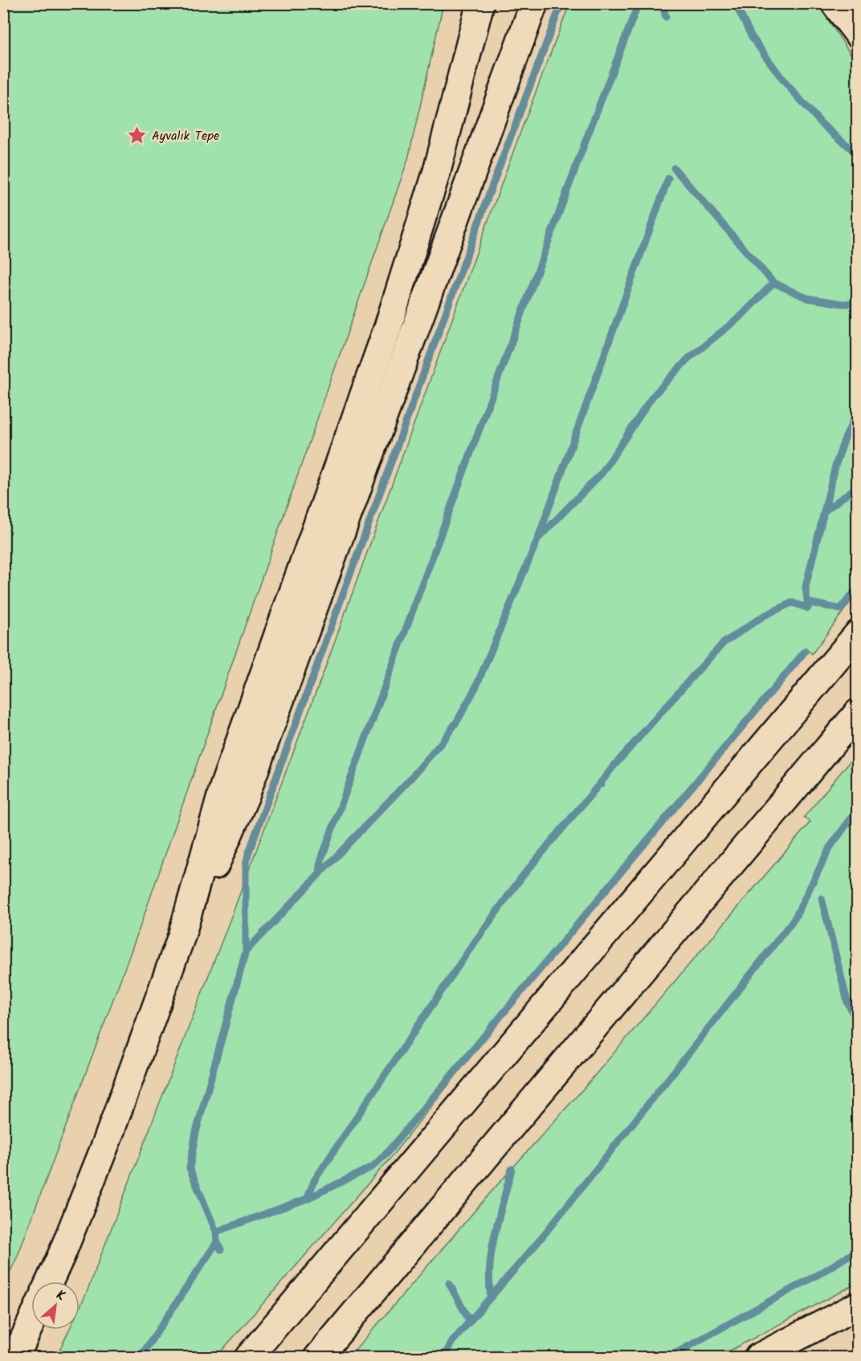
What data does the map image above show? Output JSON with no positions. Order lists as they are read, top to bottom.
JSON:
{
  "places": {
    "place": ["Ayvalık Tepe"]
  },
  "north": "top right"
}
